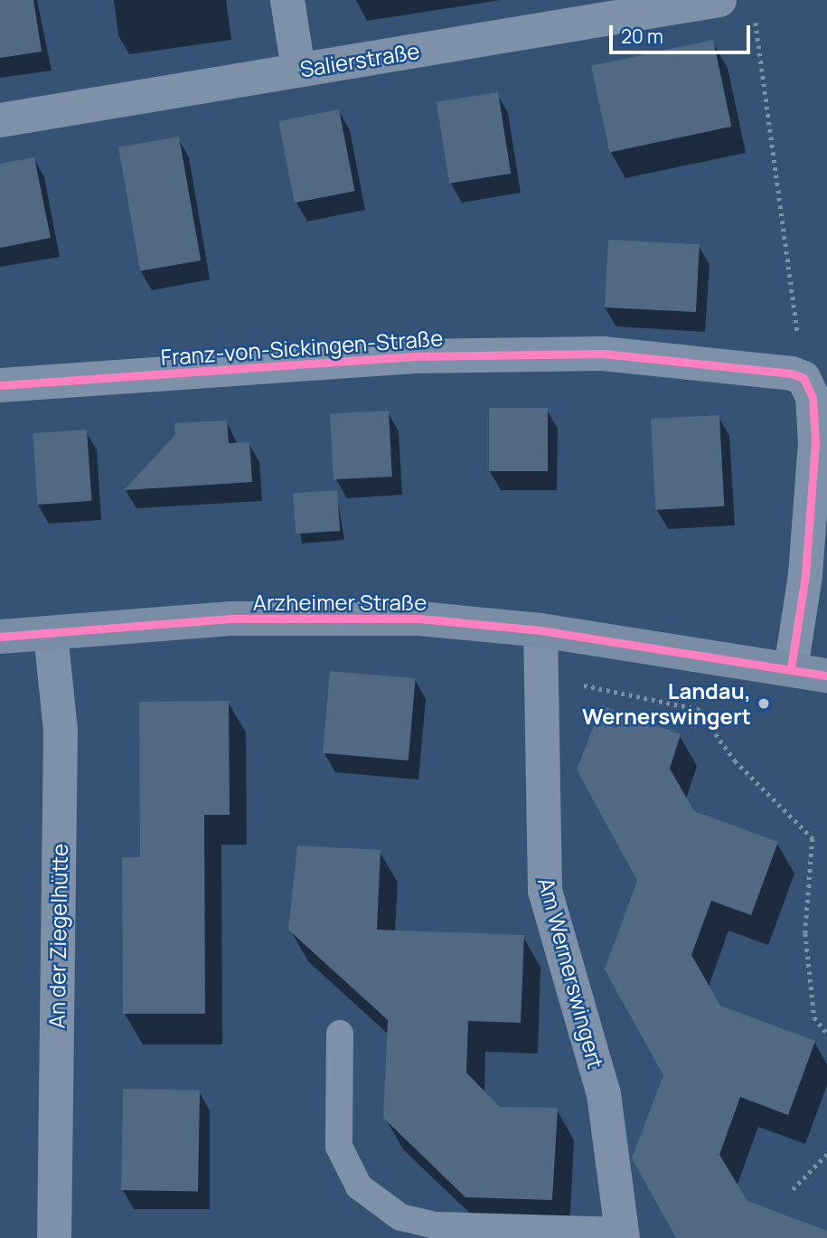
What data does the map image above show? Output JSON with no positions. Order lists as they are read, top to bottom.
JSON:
{
  "streets": {
    "street": [
      "Salierstraße",
      "Franz-von-Sickingen-Straße",
      "Arzheimer Straße",
      "An der Ziegelhütte",
      "Am Wernerswingert"
    ]
  },
  "crossings": [
    ["Arzheimer Straße", "An der Ziegelhütte"],
    ["Arzheimer Straße", "Am Wernerswingert"]
  ],
  "places": ["Landau, Wernerswingert"],
  "scale_bar": "20 m"
}
